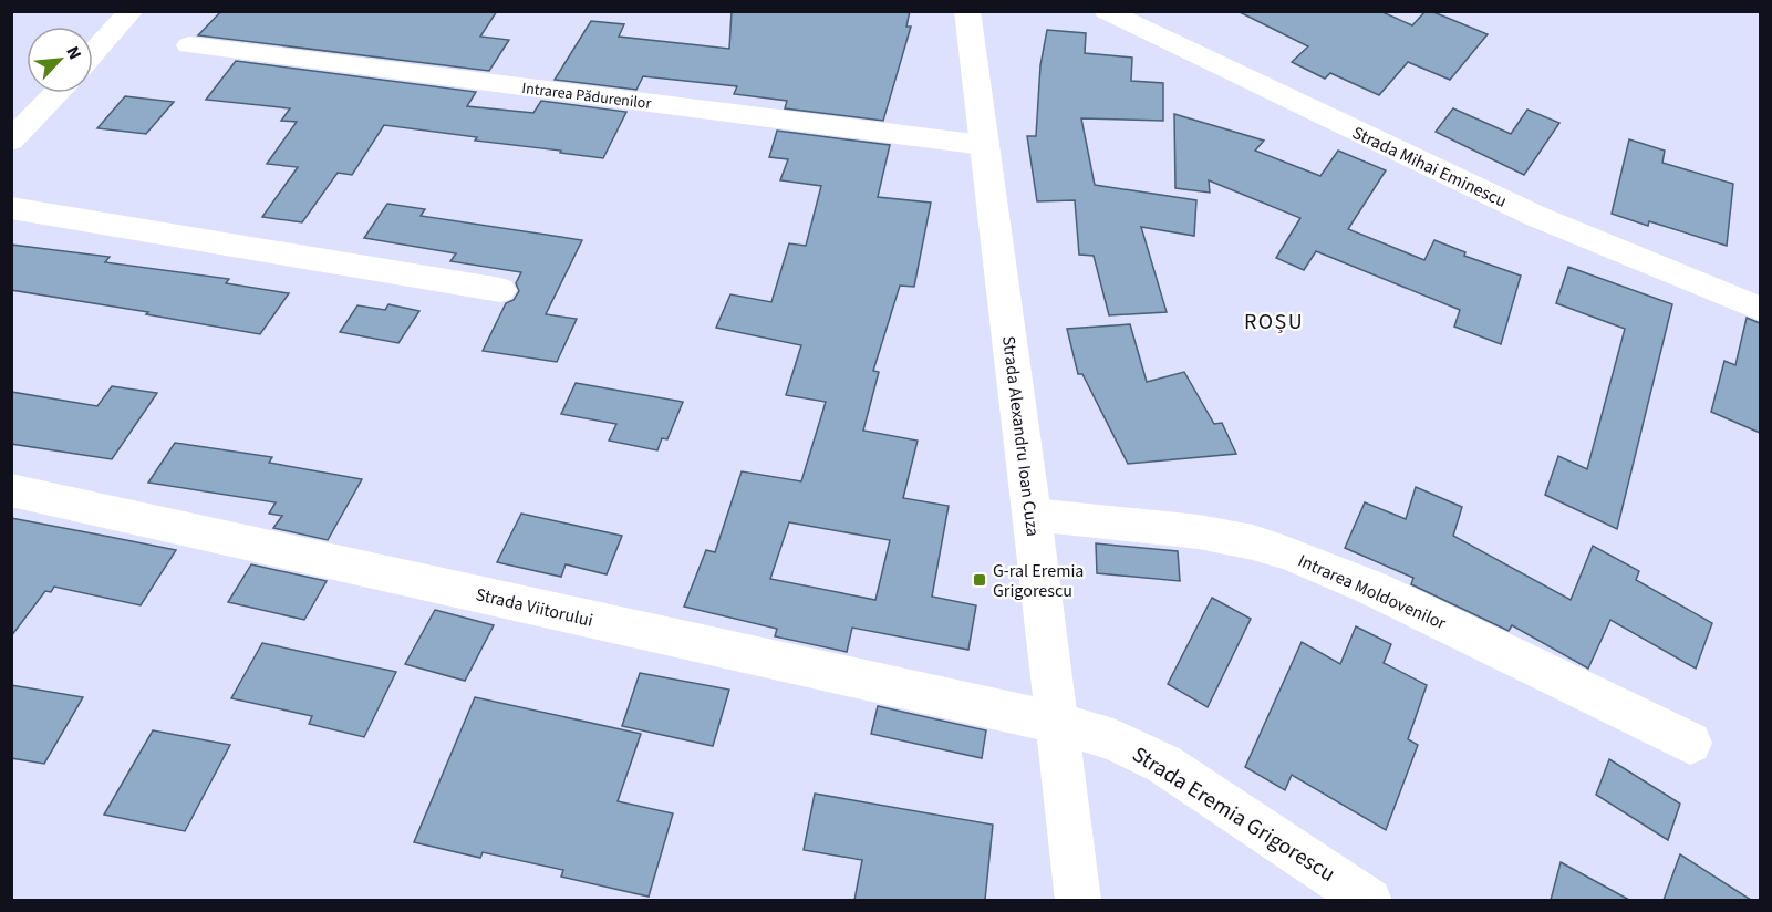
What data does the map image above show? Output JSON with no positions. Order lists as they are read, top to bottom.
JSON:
{
  "streets": {
    "street": [
      "Intrarea Pădurenilor",
      "Strada Mihai Eminescu",
      "Strada Alexandru Ioan Cuza",
      "Intrarea Moldovenilor",
      "Strada Viitorului",
      "Strada Eremia Grigorescu"
    ]
  },
  "crossings": [
    ["Intrarea Pădurenilor", "Strada Alexandru Ioan Cuza"],
    ["Strada Alexandru Ioan Cuza", "Intrarea Moldovenilor"],
    ["Strada Alexandru Ioan Cuza", "Strada Viitorului"],
    ["Strada Alexandru Ioan Cuza", "Strada Eremia Grigorescu"],
    ["Strada Viitorului", "Strada Eremia Grigorescu"]
  ],
  "districts": ["ROȘU"],
  "places": {
    "transit": ["G-ral Eremia Grigorescu"]
  },
  "north": "top right"
}
